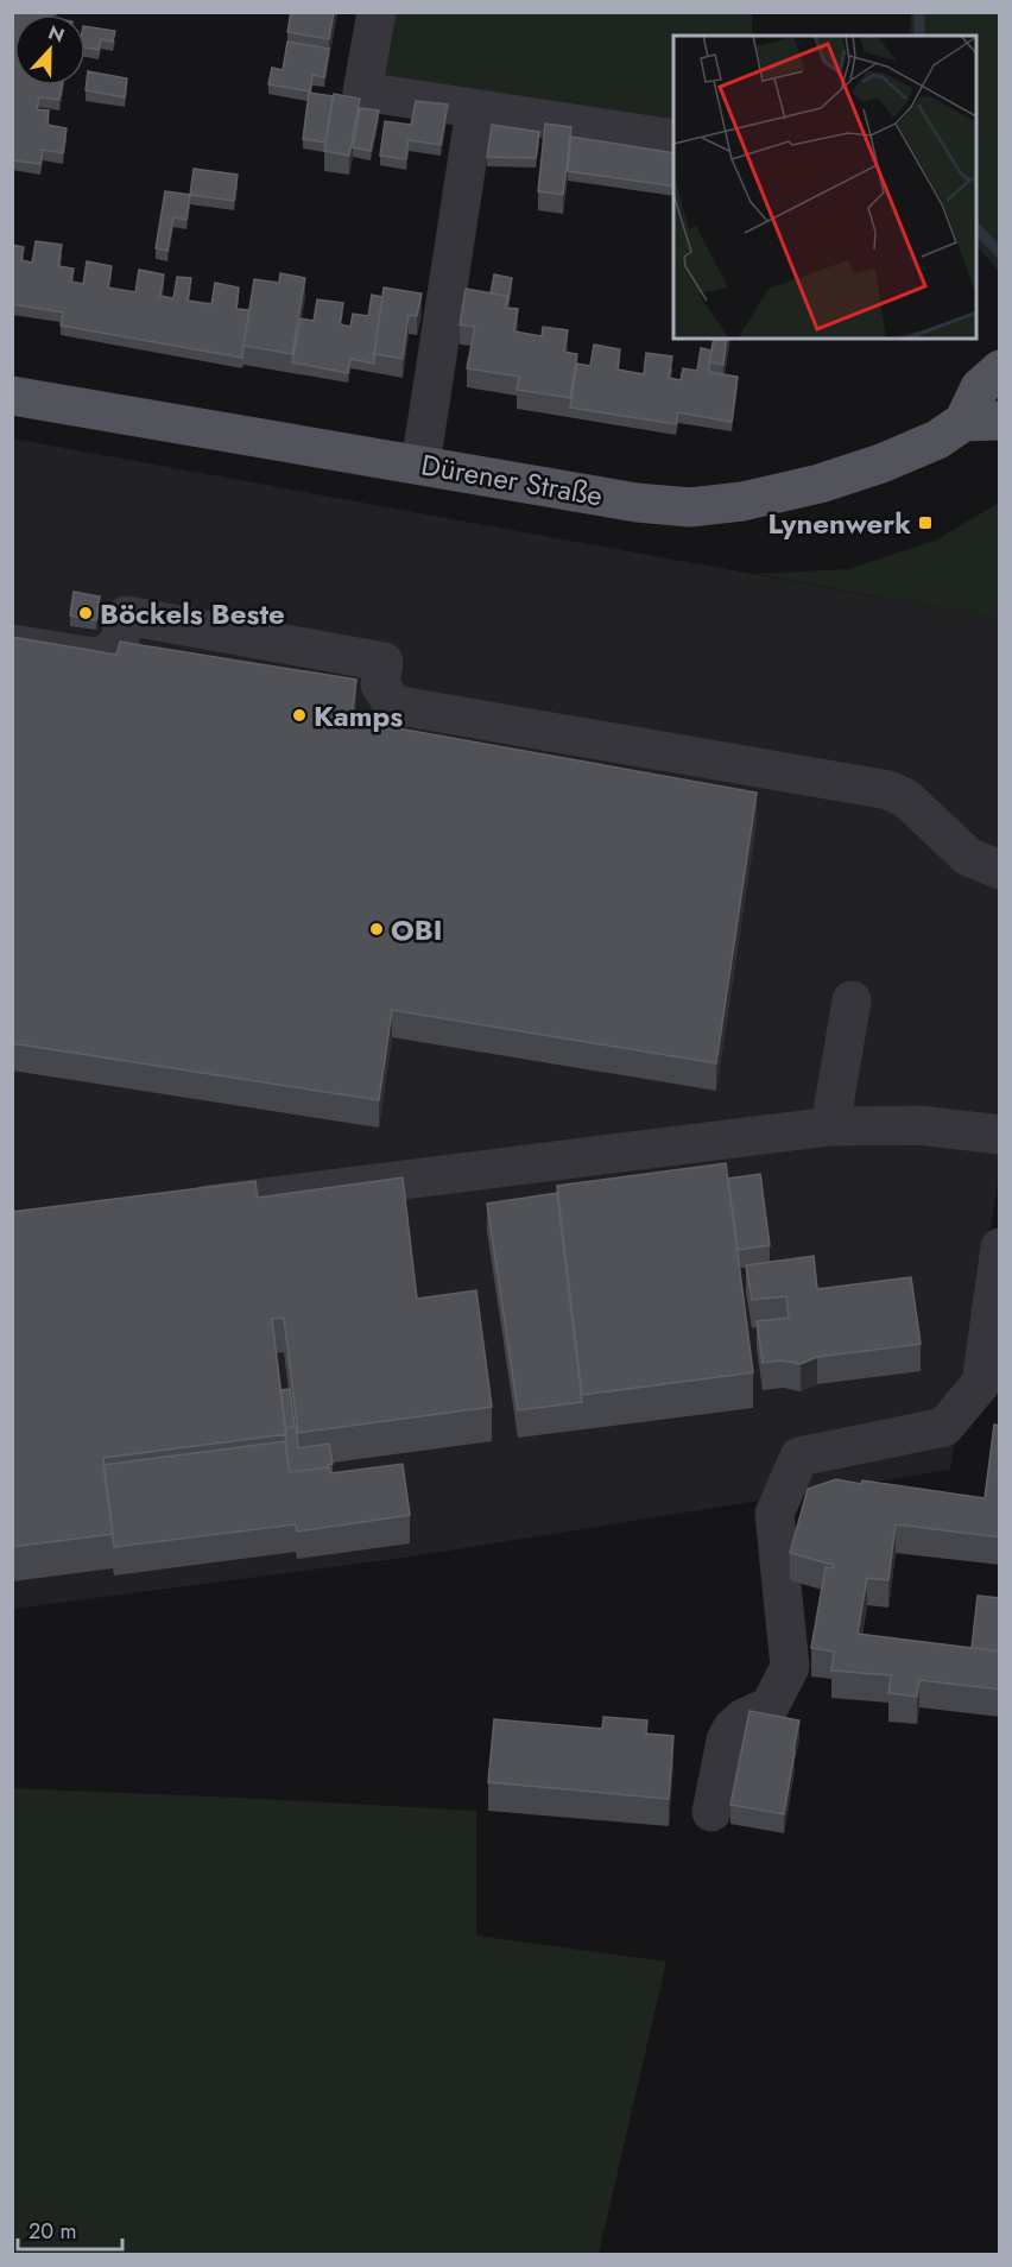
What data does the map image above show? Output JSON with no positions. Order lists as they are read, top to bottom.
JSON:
{
  "streets": {
    "main road": ["Dürener Straße"]
  },
  "places": {
    "transit": ["Lynenwerk"],
    "other": ["Böckels Beste", "Kamps", "OBI"]
  },
  "scale_bar": "20 m",
  "north": "top"
}
